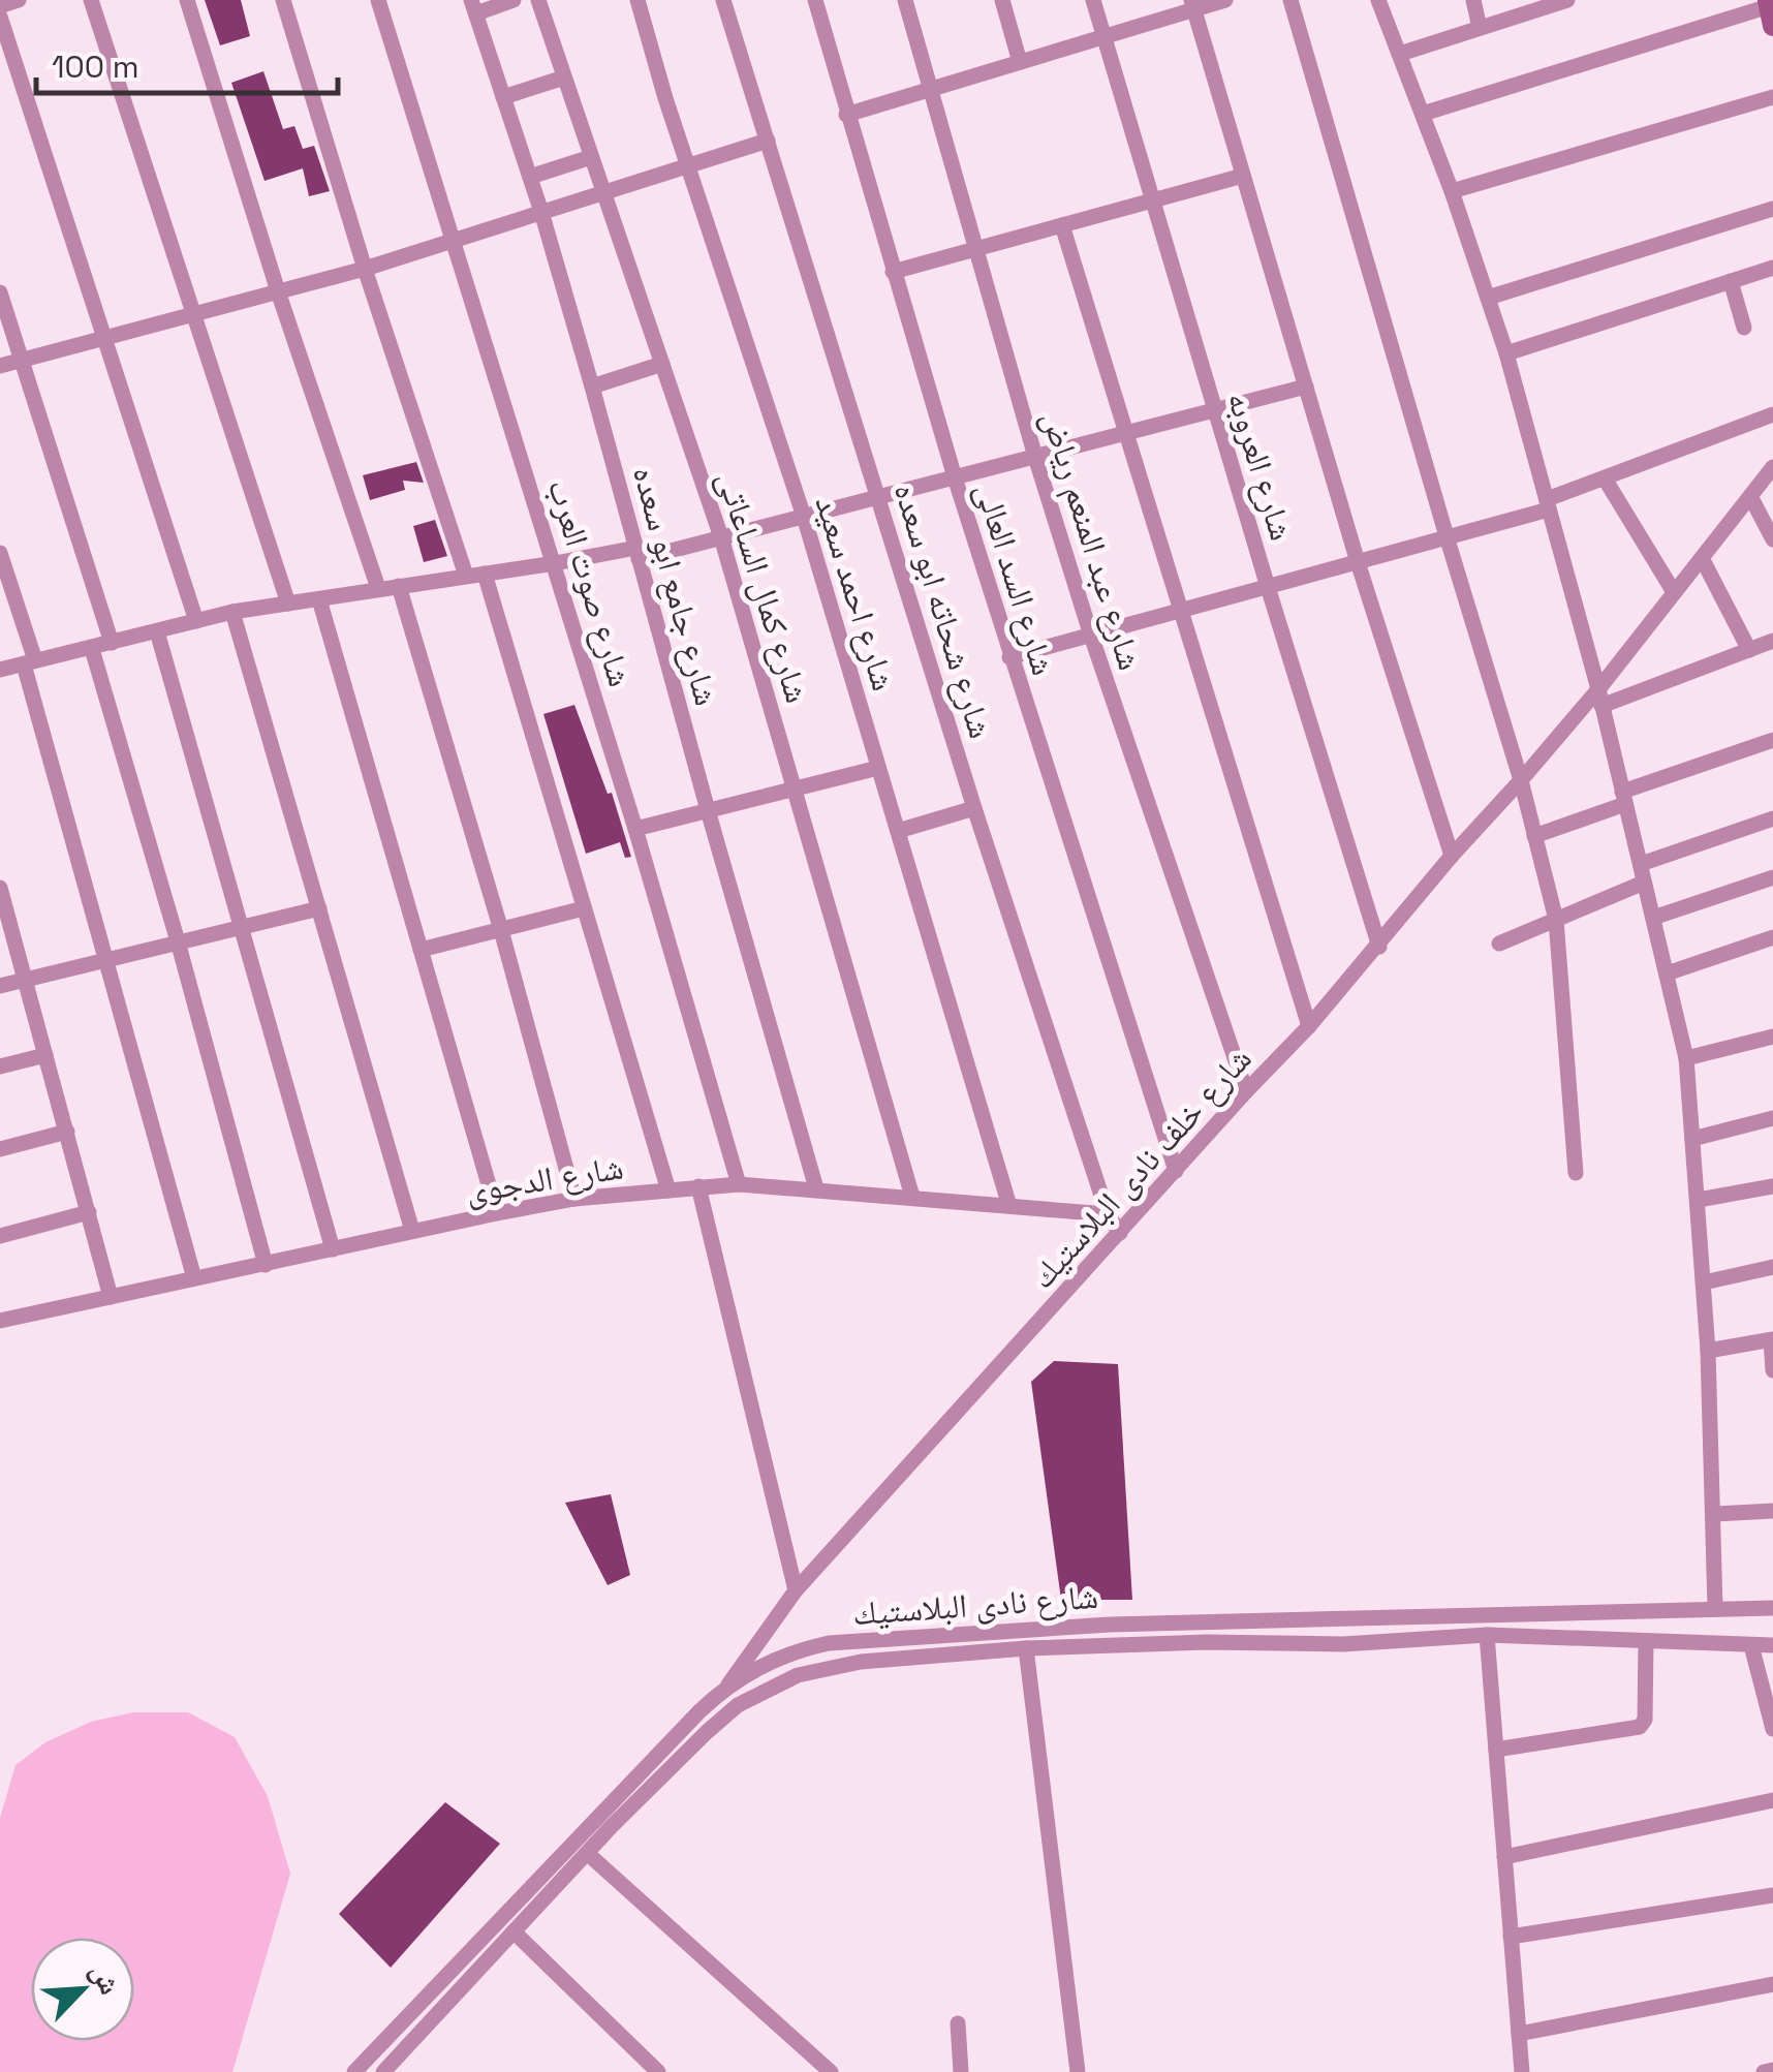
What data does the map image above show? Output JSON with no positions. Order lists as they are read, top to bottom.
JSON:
{
  "streets": {
    "street": [
      "شارع العروبه",
      "شارع عبد المنعم رياض",
      "شارع السد العالى",
      "شارع صوت العرب",
      "شارع جامع ابو سعده",
      "شارع كمال الساعاتى",
      "شارع احمد سعيد",
      "شارع شحاته ابو سعده",
      "شارع خلف نادى البلاستيك",
      "شارع الدجوى",
      "شارع نادى البلاستيك"
    ]
  },
  "crossings": [
    ["شارع العروبه", "شارع خلف نادى البلاستيك"],
    ["شارع عبد المنعم رياض", "شارع خلف نادى البلاستيك"],
    ["شارع السد العالى", "شارع خلف نادى البلاستيك"],
    ["شارع صوت العرب", "شارع الدجوى"],
    ["شارع جامع ابو سعده", "شارع الدجوى"],
    ["شارع كمال الساعاتى", "شارع الدجوى"],
    ["شارع احمد سعيد", "شارع الدجوى"],
    ["شارع شحاته ابو سعده", "شارع خلف نادى البلاستيك"],
    ["شارع شحاته ابو سعده", "شارع الدجوى"],
    ["شارع خلف نادى البلاستيك", "شارع نادى البلاستيك"]
  ],
  "scale_bar": "100 m",
  "north": "top right"
}
